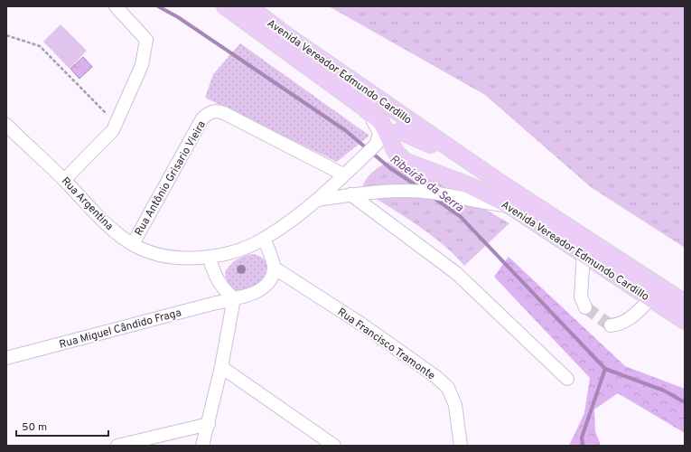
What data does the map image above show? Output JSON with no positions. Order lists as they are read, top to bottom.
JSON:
{
  "streets": {
    "main road": ["Avenida Vereador Edmundo Cardillo"],
    "street": [
      "Rua Antônio Grisario Vieira",
      "Rua Argentina",
      "Rua Miguel Cândido Fraga",
      "Rua Francisco Tramonte"
    ]
  },
  "crossings": [
    ["Avenida Vereador Edmundo Cardillo", "Rua Argentina"],
    ["Rua Antônio Grisario Vieira", "Rua Argentina"],
    ["Rua Miguel Cândido Fraga", "Rua Francisco Tramonte"]
  ],
  "water": ["Ribeirão da Serra"],
  "scale_bar": "50 m"
}
